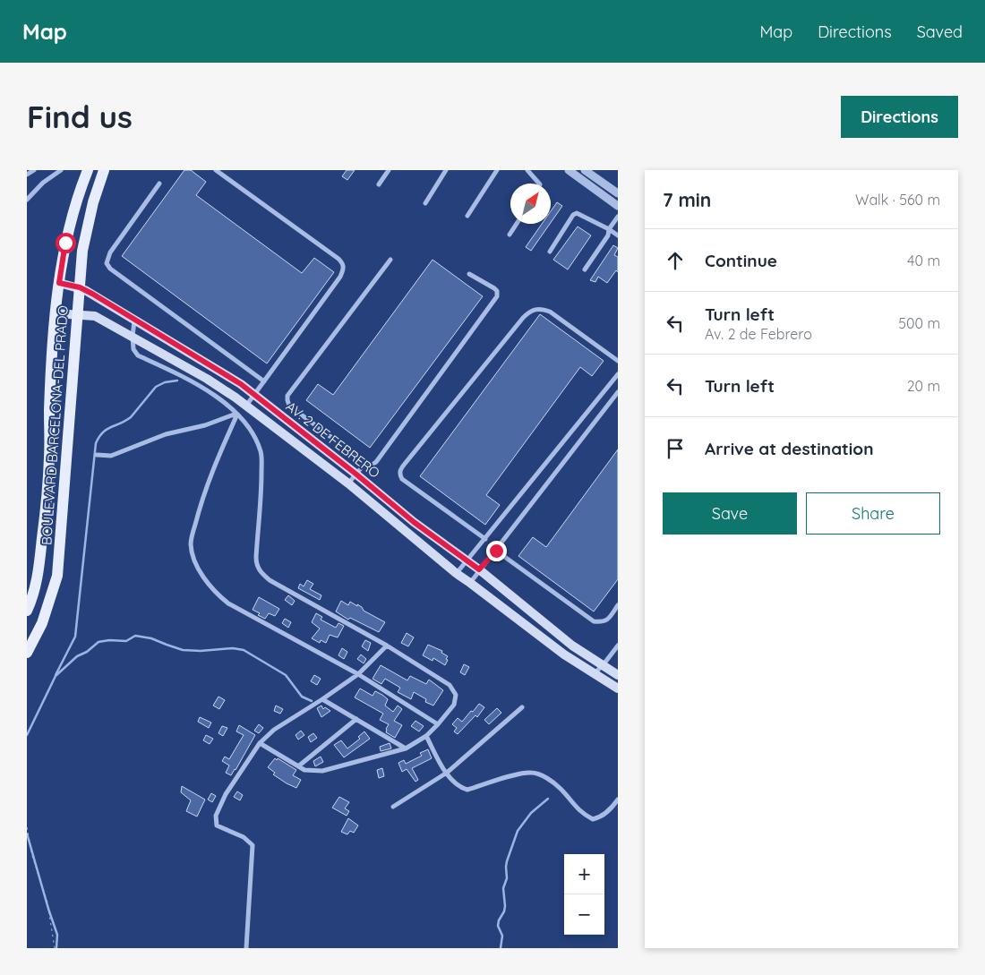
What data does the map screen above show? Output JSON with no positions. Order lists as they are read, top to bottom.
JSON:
{
  "streets": {
    "main road": ["BOULEVARD BARCELONA-DEL PRADO", "AV. 2 DE FEBRERO"]
  },
  "crossings": [
    ["BOULEVARD BARCELONA-DEL PRADO", "AV. 2 DE FEBRERO"]
  ],
  "north": "top right",
  "page": {
    "header": "Map",
    "nav": ["Map", "Directions", "Saved"],
    "buttons": [
      "Directions",
      ["Save", "Share"]
    ],
    "title": "Find us",
    "heading": ["7 min", "Walk · 560 m"],
    "list": [
      ["Continue", "40 m"],
      ["Turn left", "Av. 2 de Febrero", "500 m"],
      ["Turn left", "20 m"],
      "Arrive at destination"
    ],
    "map_buttons": ["+", "−"]
  }
}
